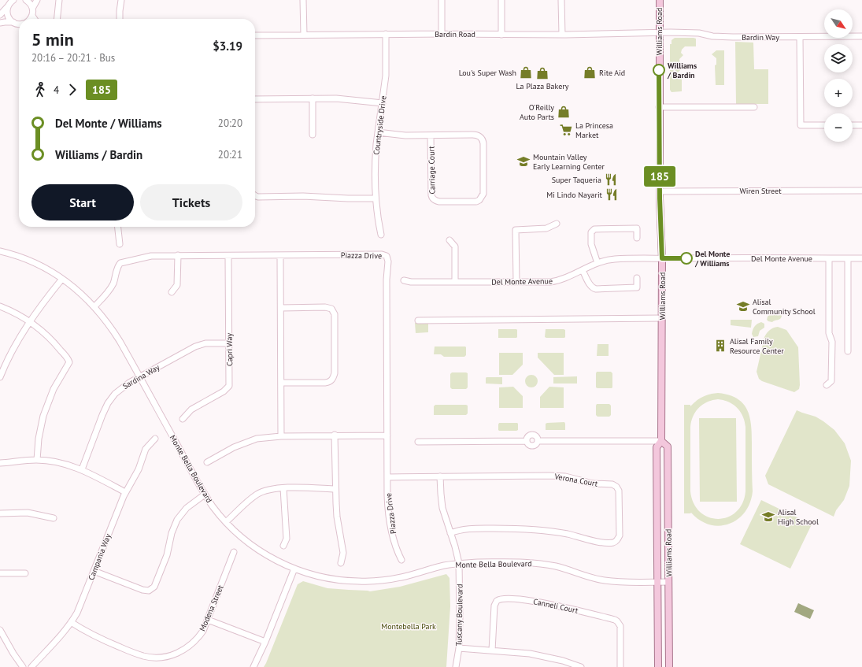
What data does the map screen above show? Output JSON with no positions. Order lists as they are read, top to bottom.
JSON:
{
  "streets": {
    "main road": ["Williams Road"],
    "street": [
      "Bardin Road",
      "Bardin Way",
      "Countryside Drive",
      "Carriage Court",
      "Wiren Street",
      "Piazza Drive",
      "Del Monte Avenue",
      "Capri Way",
      "Sardina Way",
      "Monte Bella Boulevard",
      "Verona Court",
      "Campania Way",
      "Canneli Court",
      "Modena Street",
      "Tuscany Boulevard"
    ]
  },
  "crossings": [
    ["Williams Road", "Bardin Road"],
    ["Williams Road", "Bardin Way"],
    ["Williams Road", "Wiren Street"],
    ["Williams Road", "Del Monte Avenue"],
    ["Williams Road", "Monte Bella Boulevard"],
    ["Bardin Road", "Bardin Way"],
    ["Bardin Road", "Countryside Drive"],
    ["Piazza Drive", "Capri Way"],
    ["Piazza Drive", "Monte Bella Boulevard"],
    ["Piazza Drive", "Verona Court"],
    ["Capri Way", "Sardina Way"],
    ["Sardina Way", "Monte Bella Boulevard"],
    ["Monte Bella Boulevard", "Tuscany Boulevard"],
    ["Verona Court", "Tuscany Boulevard"],
    ["Campania Way", "Modena Street"]
  ],
  "parks": ["Montebella Park"],
  "places": {
    "other": ["Williams / Bardin", "Del Monte / Williams"],
    "shop": [
      "Lou's Super Wash",
      "Rite Aid",
      "La Plaza Bakery",
      "O'Reilly Auto Parts"
    ],
    "supermarket": ["La Princesa Market"],
    "school or university": ["Mountain Valley Early Learning Center", "Alisal Community School", "Alisal High School"],
    "restaurant": ["Super Taqueria", "Mi Lindo Nayarit"],
    "building": ["Alisal Family Resource Center"]
  },
  "lines": ["bus line 185"],
  "north": "bottom right",
  "page": {
    "on_map": "185",
    "map_buttons": ["+", "−"],
    "heading": ["5 min", "20:16 – 20:21 · Bus", "$3.19"],
    "legs": ["4", "185"],
    "list": [
      {
        "name": "Del Monte / Williams",
        "value": "20:20"
      },
      {
        "name": "Williams / Bardin",
        "value": "20:21"
      }
    ],
    "buttons": ["Start", "Tickets"]
  }
}
